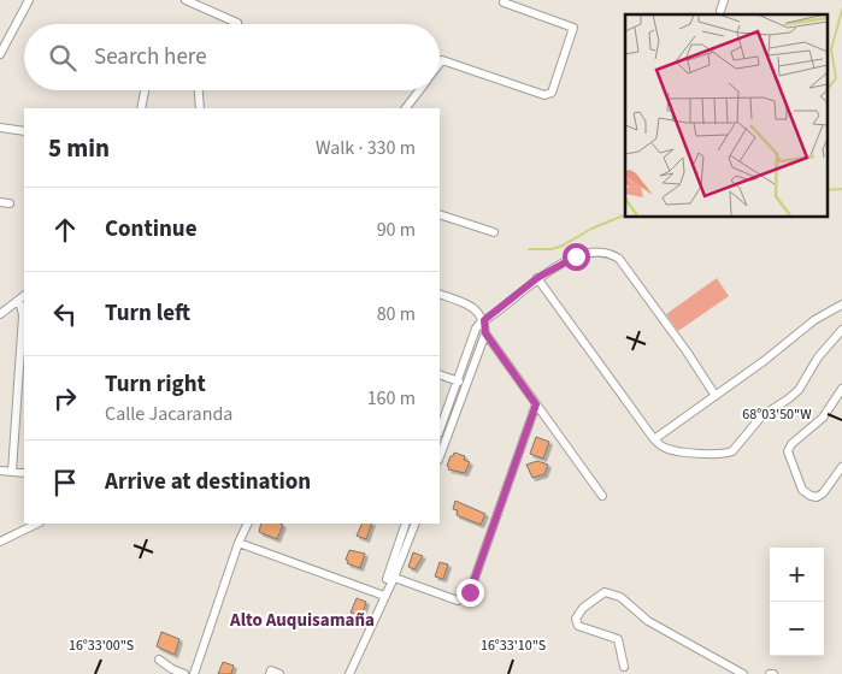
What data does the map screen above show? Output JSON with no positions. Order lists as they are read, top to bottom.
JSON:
{
  "districts": ["Alto Auquisamaña"],
  "page": {
    "search": "Search here",
    "heading": ["5 min", "Walk · 330 m"],
    "list": [
      ["Continue", "90 m"],
      ["Turn left", "80 m"],
      ["Turn right", "Calle Jacaranda", "160 m"],
      "Arrive at destination"
    ],
    "map_buttons": ["+", "−"]
  },
  "coordinates": ["68°03'50\"W", "16°33'00\"S", "16°33'10\"S"]
}
